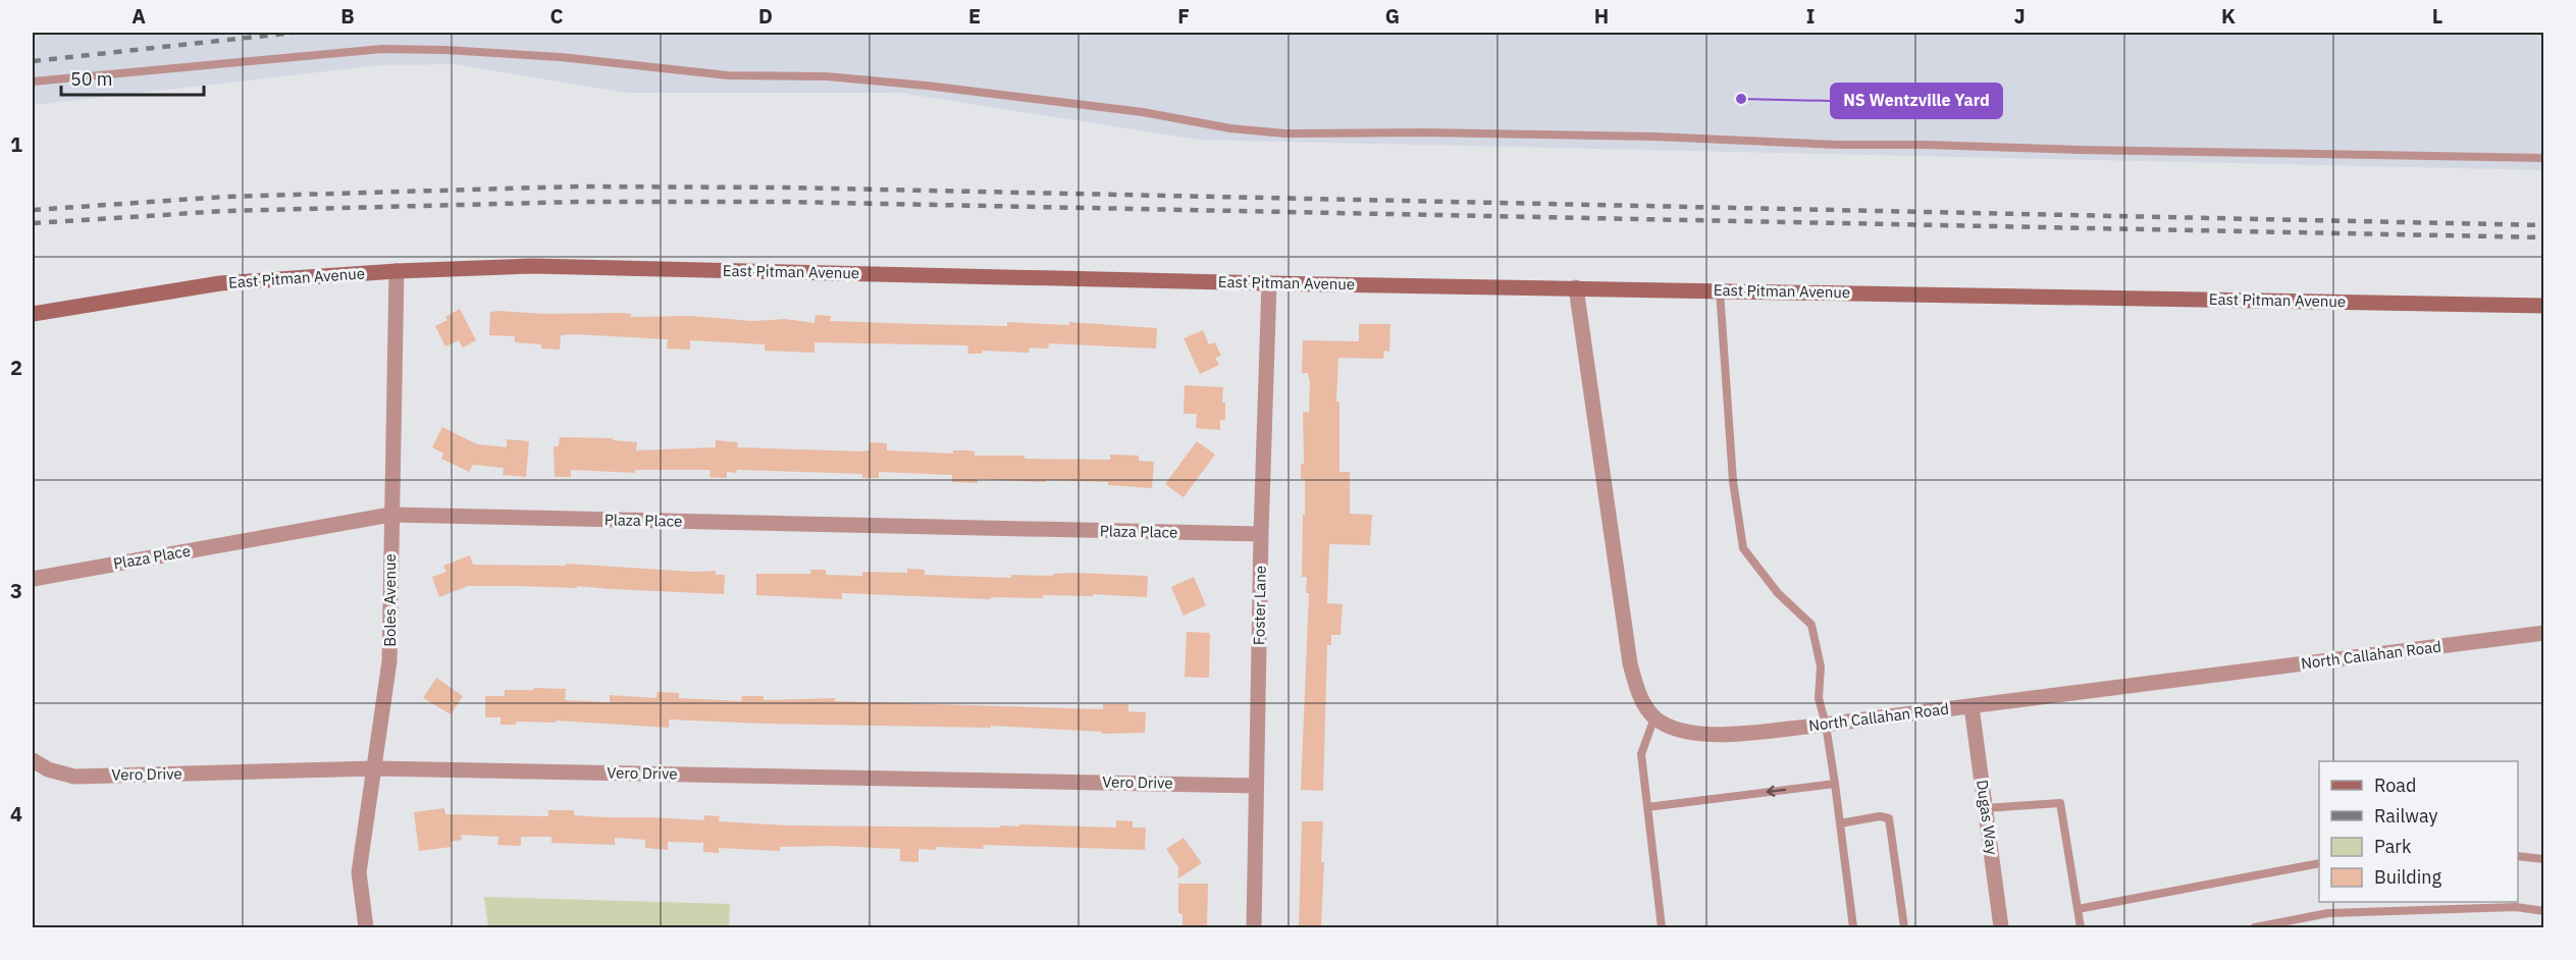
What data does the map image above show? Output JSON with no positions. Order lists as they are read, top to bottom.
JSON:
{
  "streets": {
    "street": [
      "East Pitman Avenue",
      "Plaza Place",
      "Boles Avenue",
      "Foster Lane",
      "North Callahan Road",
      "Vero Drive",
      "Dugas Way"
    ]
  },
  "crossings": [
    ["East Pitman Avenue", "Boles Avenue"],
    ["East Pitman Avenue", "Foster Lane"],
    ["Plaza Place", "Boles Avenue"],
    ["Plaza Place", "Foster Lane"],
    ["Boles Avenue", "Vero Drive"],
    ["Foster Lane", "Vero Drive"],
    ["North Callahan Road", "Dugas Way"]
  ],
  "places": ["NS Wentzville Yard"],
  "legend": [
    "Road",
    "Railway",
    "Park",
    "Building"
  ],
  "scale_bar": "50 m",
  "grid": {
    "columns": [
      "A",
      "B",
      "C",
      "D",
      "E",
      "F",
      "G",
      "H",
      "I",
      "J",
      "K",
      "L"
    ],
    "rows": [
      "1",
      "2",
      "3",
      "4"
    ]
  }
}
